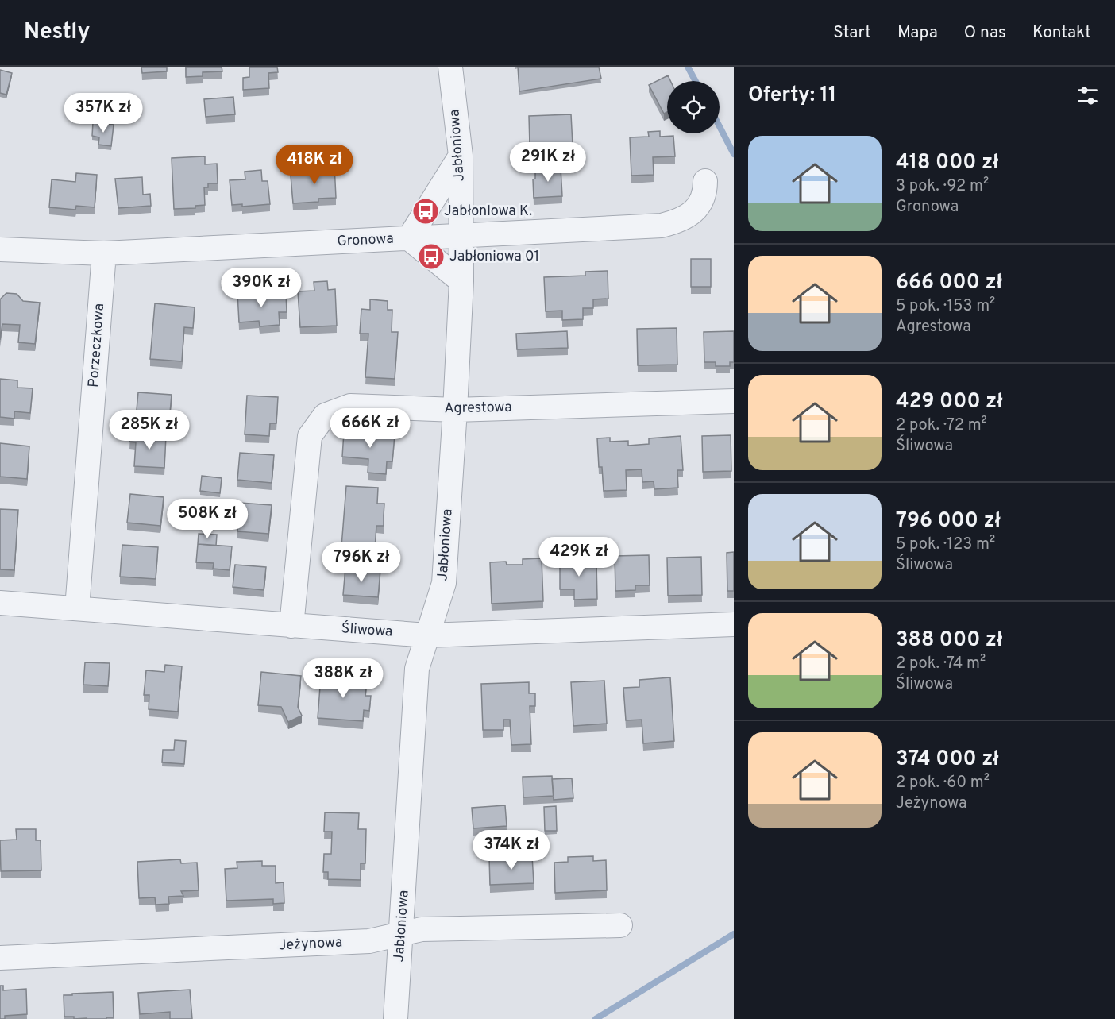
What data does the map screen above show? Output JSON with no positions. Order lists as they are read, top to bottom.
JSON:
{
  "streets": {
    "street": [
      "Jabłoniowa",
      "Gronowa",
      "Porzeczkowa",
      "Agrestowa",
      "Śliwowa",
      "Jeżynowa"
    ]
  },
  "crossings": [
    ["Jabłoniowa", "Gronowa"],
    ["Jabłoniowa", "Agrestowa"],
    ["Jabłoniowa", "Śliwowa"],
    ["Jabłoniowa", "Jeżynowa"],
    ["Gronowa", "Porzeczkowa"],
    ["Porzeczkowa", "Śliwowa"],
    ["Agrestowa", "Śliwowa"]
  ],
  "places": {
    "bus stop": ["Jabłoniowa K.", "Jabłoniowa 01"]
  },
  "page": {
    "header": "Nestly",
    "nav": [
      "Start",
      "Mapa",
      "O nas",
      "Kontakt"
    ],
    "heading": "Oferty: 11",
    "price": [
      "357K zł",
      "291K zł",
      "418K zł",
      "390K zł",
      "666K zł",
      "285K zł",
      "508K zł",
      "429K zł",
      "796K zł",
      "388K zł",
      "374K zł"
    ],
    "list": [
      {
        "name": "418 000 zł",
        "note": "3 pok. · 92 m² · Gronowa"
      },
      {
        "name": "666 000 zł",
        "note": "5 pok. · 153 m² · Agrestowa"
      },
      {
        "name": "429 000 zł",
        "note": "2 pok. · 72 m² · Śliwowa"
      },
      {
        "name": "796 000 zł",
        "note": "5 pok. · 123 m² · Śliwowa"
      },
      {
        "name": "388 000 zł",
        "note": "2 pok. · 74 m² · Śliwowa"
      },
      {
        "name": "374 000 zł",
        "note": "2 pok. · 60 m² · Jeżynowa"
      }
    ]
  }
}
